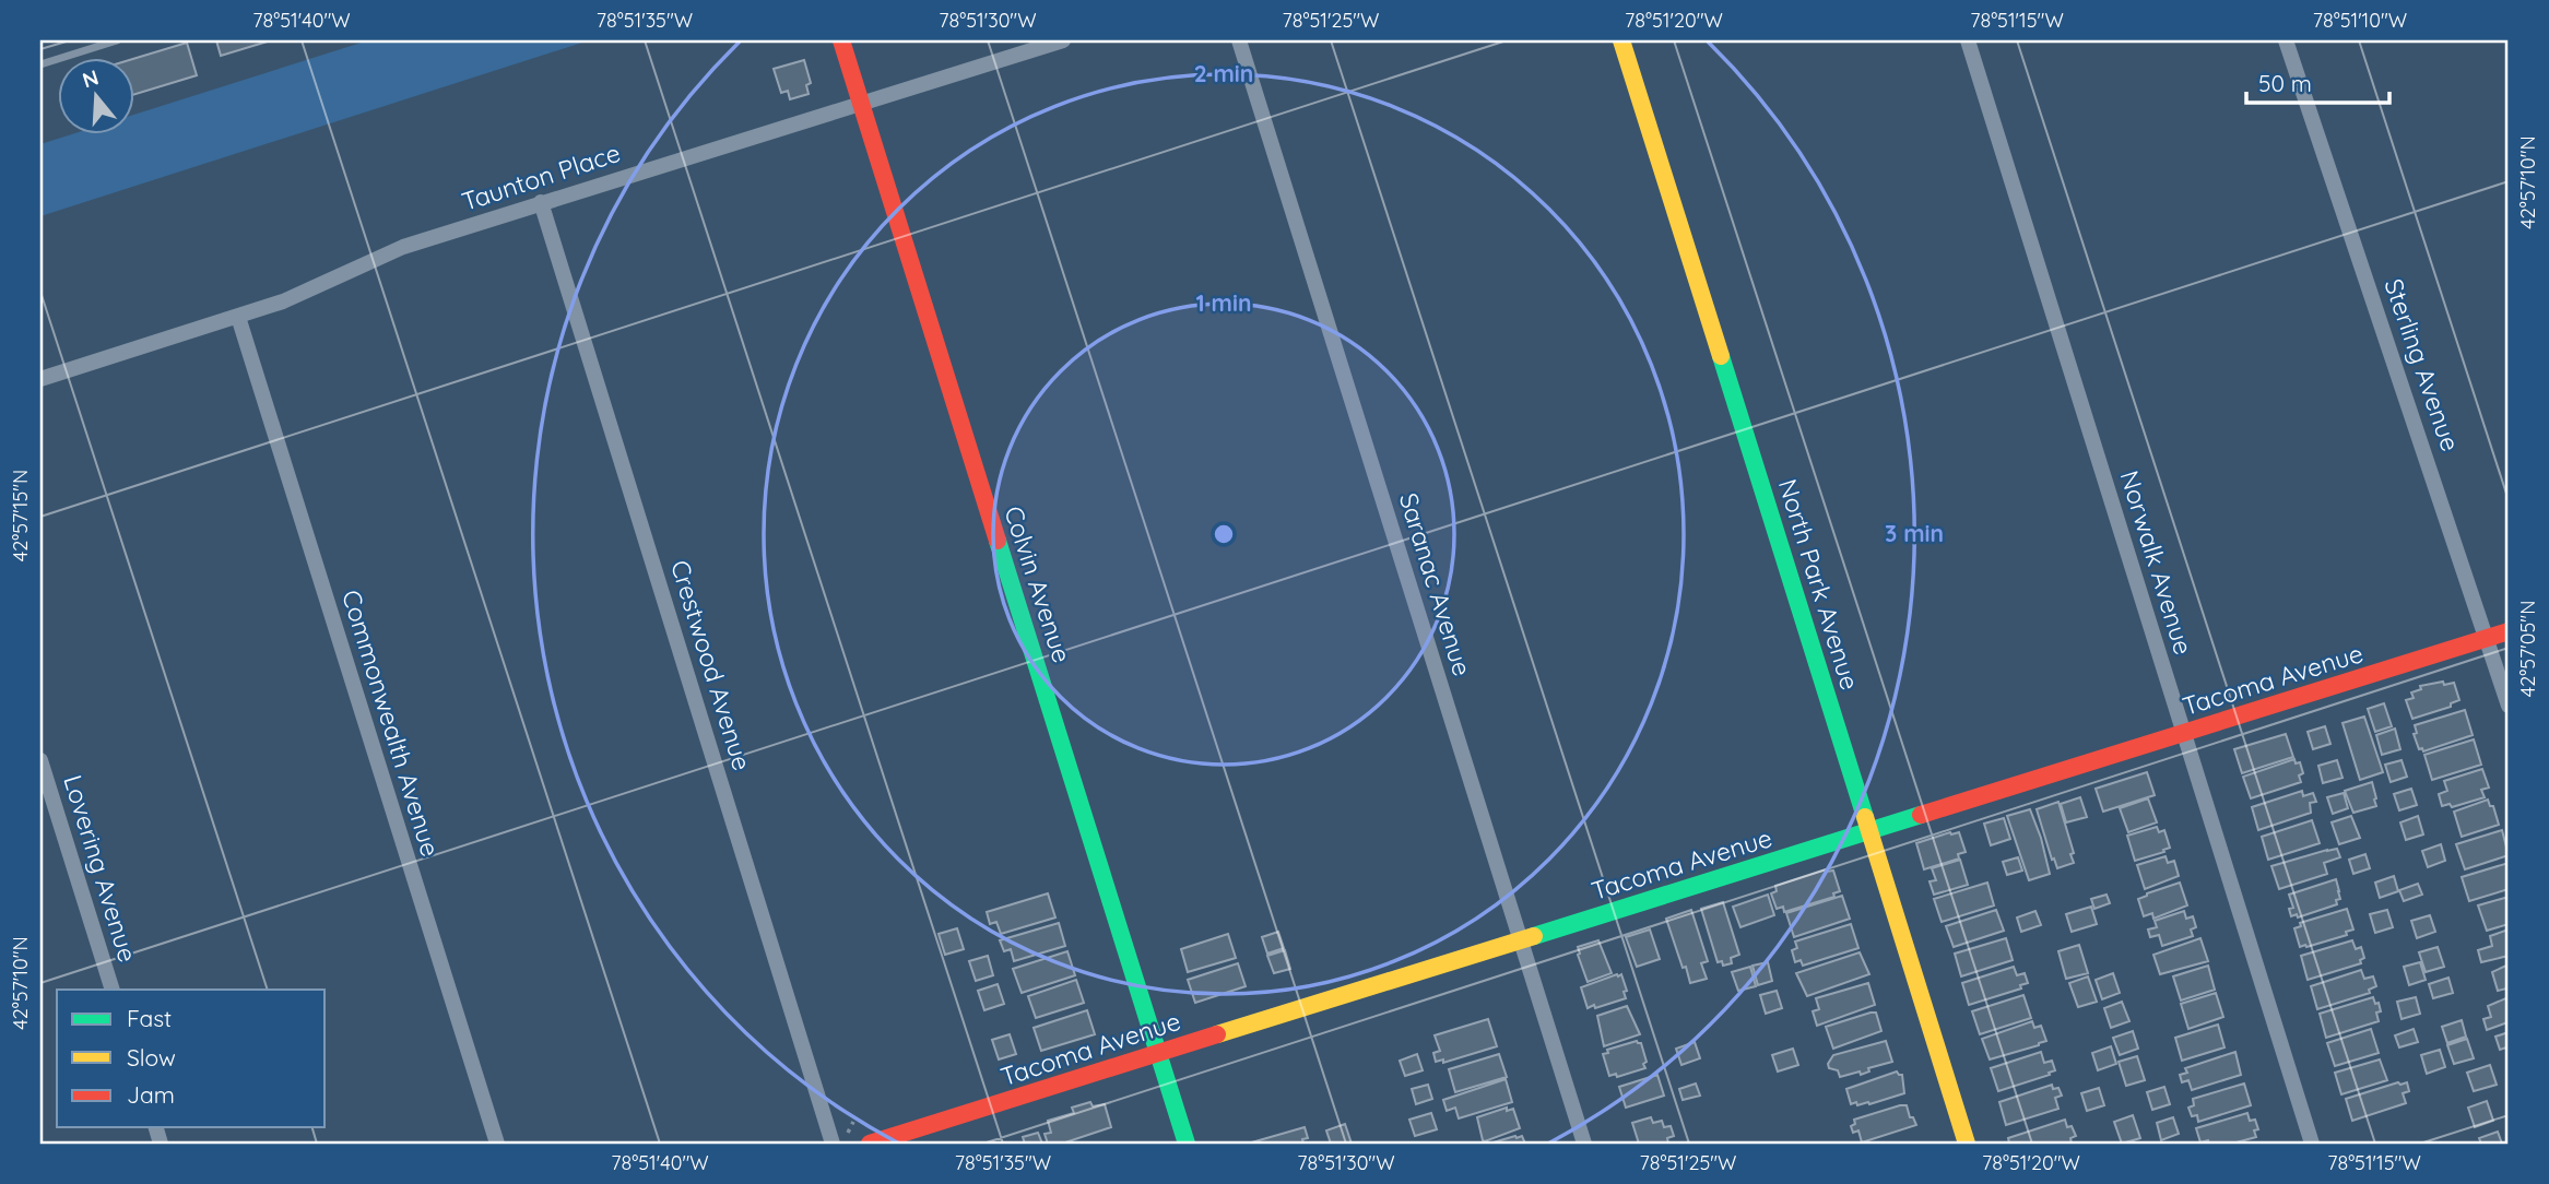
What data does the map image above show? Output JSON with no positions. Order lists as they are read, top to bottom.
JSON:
{
  "streets": {
    "street": [
      "Taunton Place",
      "Sterling Avenue",
      "Norwalk Avenue",
      "Colvin Avenue",
      "Saranac Avenue",
      "North Park Avenue",
      "Crestwood Avenue",
      "Tacoma Avenue",
      "Commonwealth Avenue",
      "Lovering Avenue"
    ]
  },
  "crossings": [
    ["Taunton Place", "Colvin Avenue"],
    ["Taunton Place", "Crestwood Avenue"],
    ["Taunton Place", "Commonwealth Avenue"],
    ["Sterling Avenue", "Tacoma Avenue"],
    ["Norwalk Avenue", "Tacoma Avenue"],
    ["Colvin Avenue", "Tacoma Avenue"],
    ["Saranac Avenue", "Tacoma Avenue"],
    ["North Park Avenue", "Tacoma Avenue"]
  ],
  "legend": ["Fast", "Slow", "Jam"],
  "scale_bar": "50 m",
  "north": "top",
  "coordinates": [
    "78°51'40\"W",
    "78°51'35\"W",
    "78°51'30\"W",
    "78°51'25\"W",
    "78°51'20\"W",
    "78°51'15\"W",
    "78°51'10\"W",
    "42°57'10\"N",
    "42°57'15\"N",
    "42°57'05\"N"
  ],
  "rings": ["2 min", "1 min", "3 min"]
}
